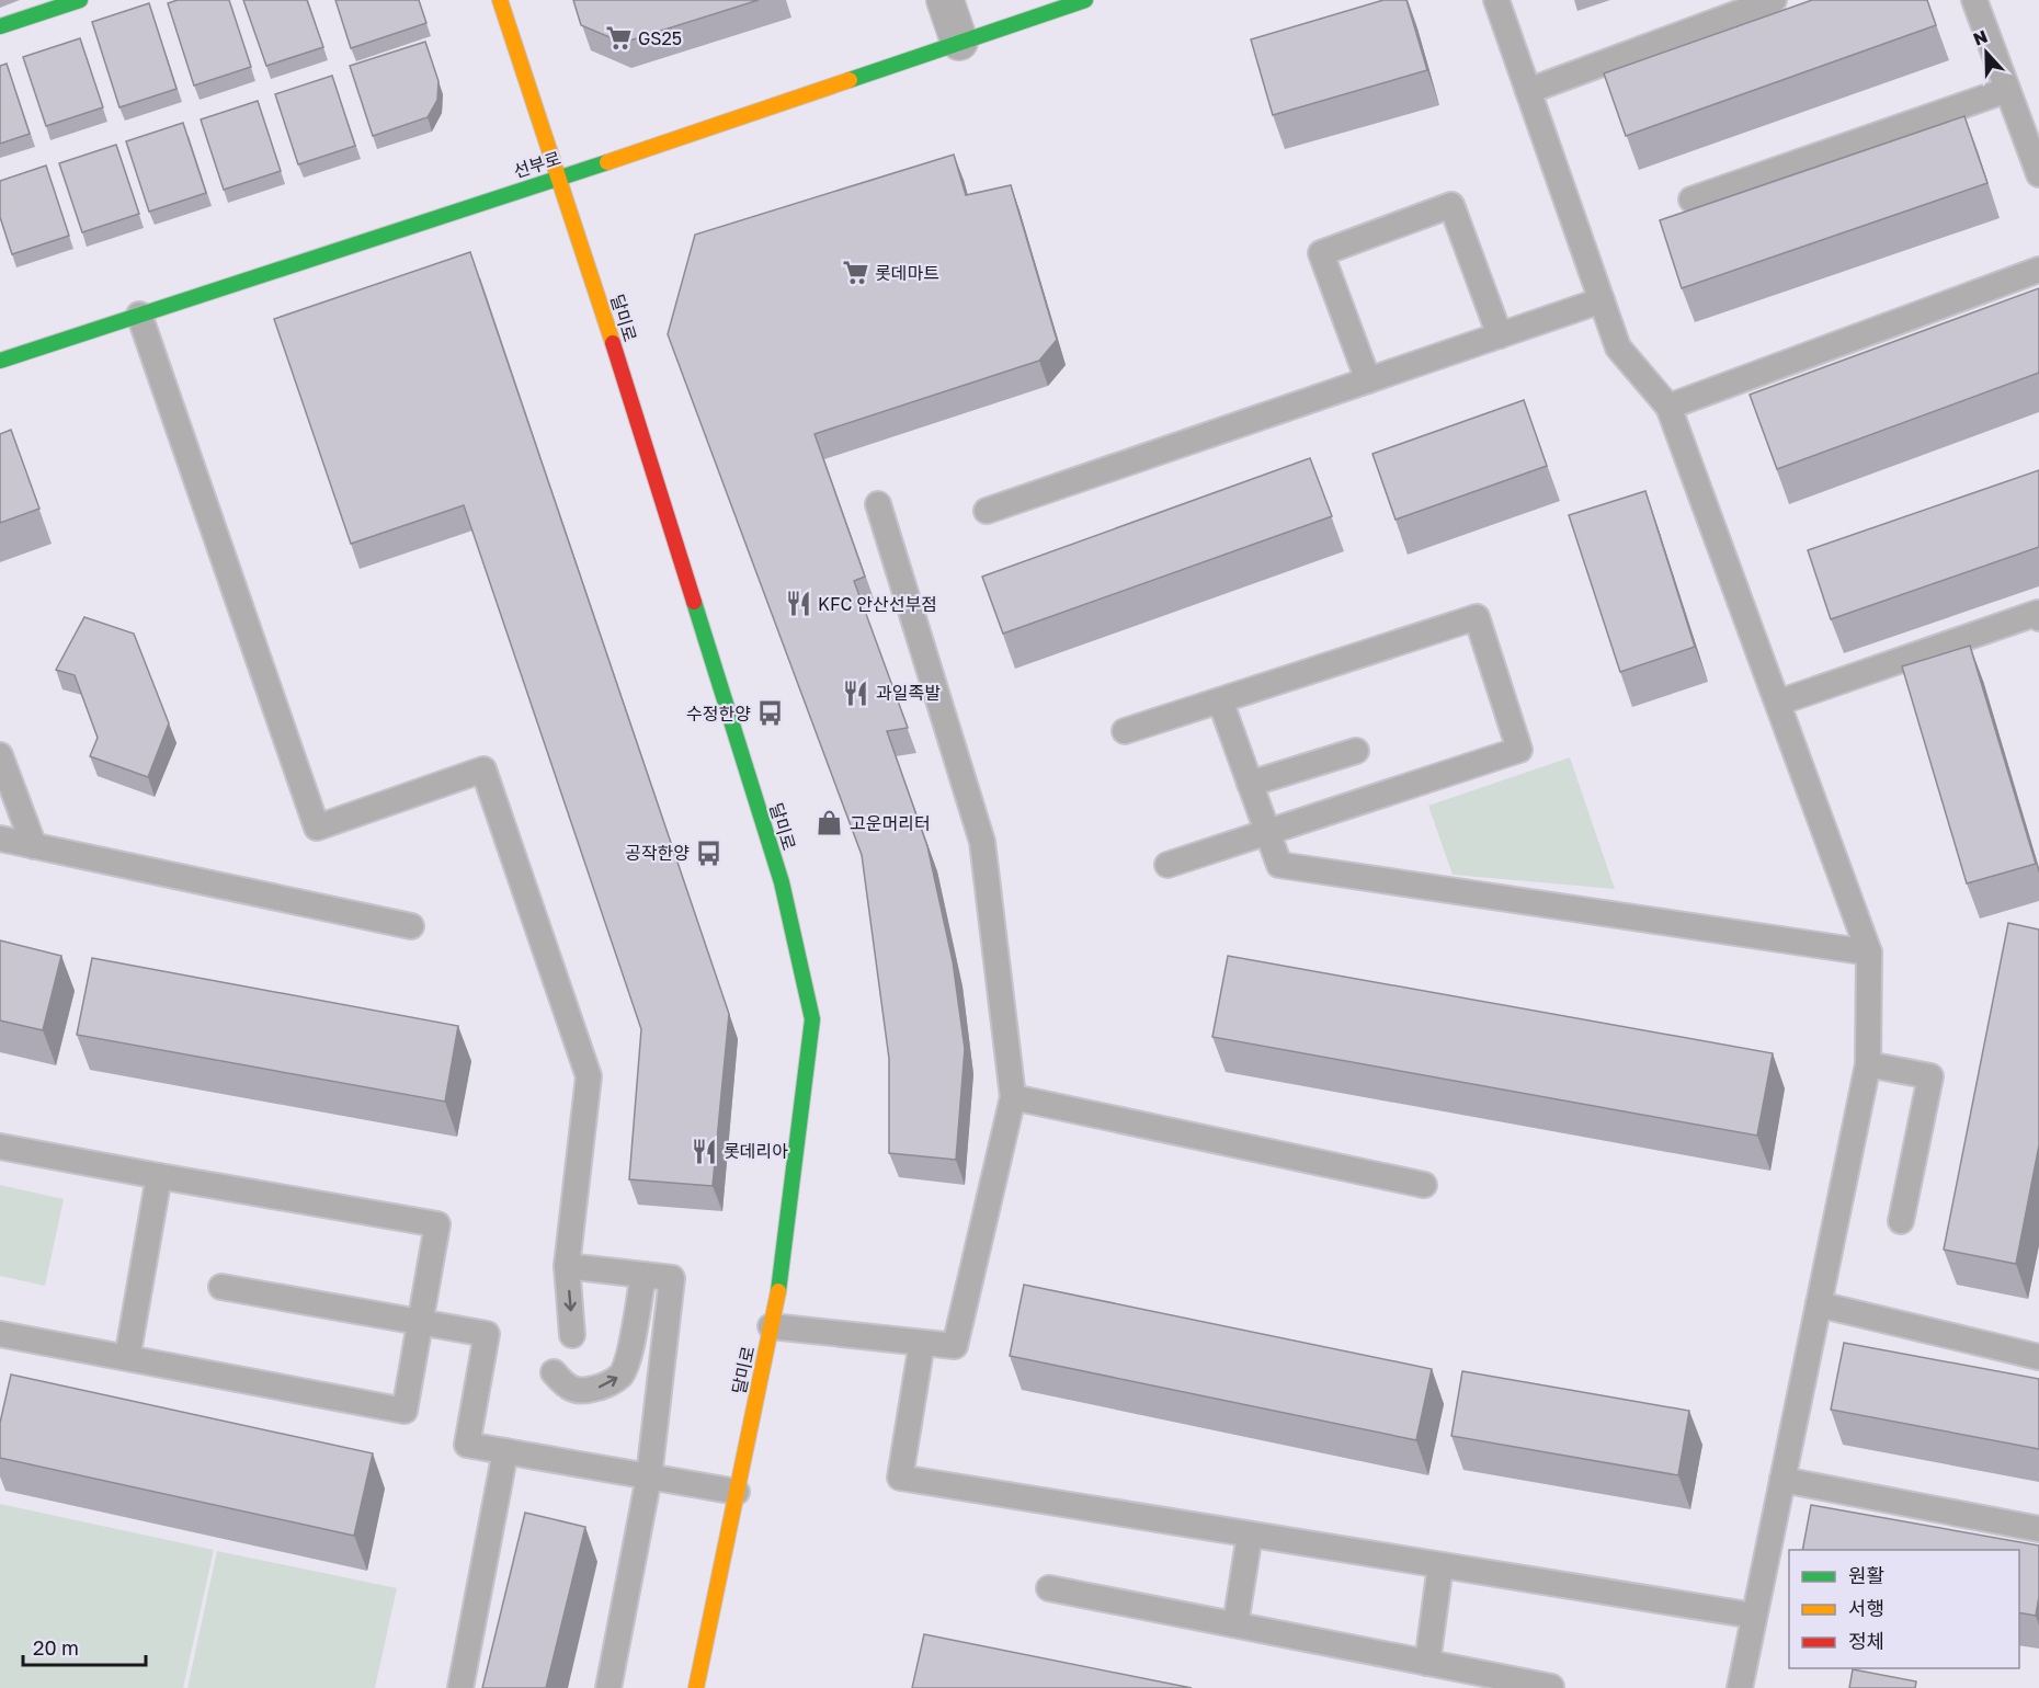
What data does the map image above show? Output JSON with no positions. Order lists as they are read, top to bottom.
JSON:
{
  "streets": {
    "street": ["선부로", "달미로"]
  },
  "crossings": [
    ["선부로", "달미로"]
  ],
  "places": {
    "supermarket": ["GS25", "롯데마트"],
    "restaurant": ["KFC 안산선부점", "과일족발", "롯데리아"],
    "bus stop": ["수정한양", "공작한양"],
    "shop": ["고운머리터"]
  },
  "legend": ["원활", "서행", "정체"],
  "scale_bar": "20 m",
  "north": "top"
}
